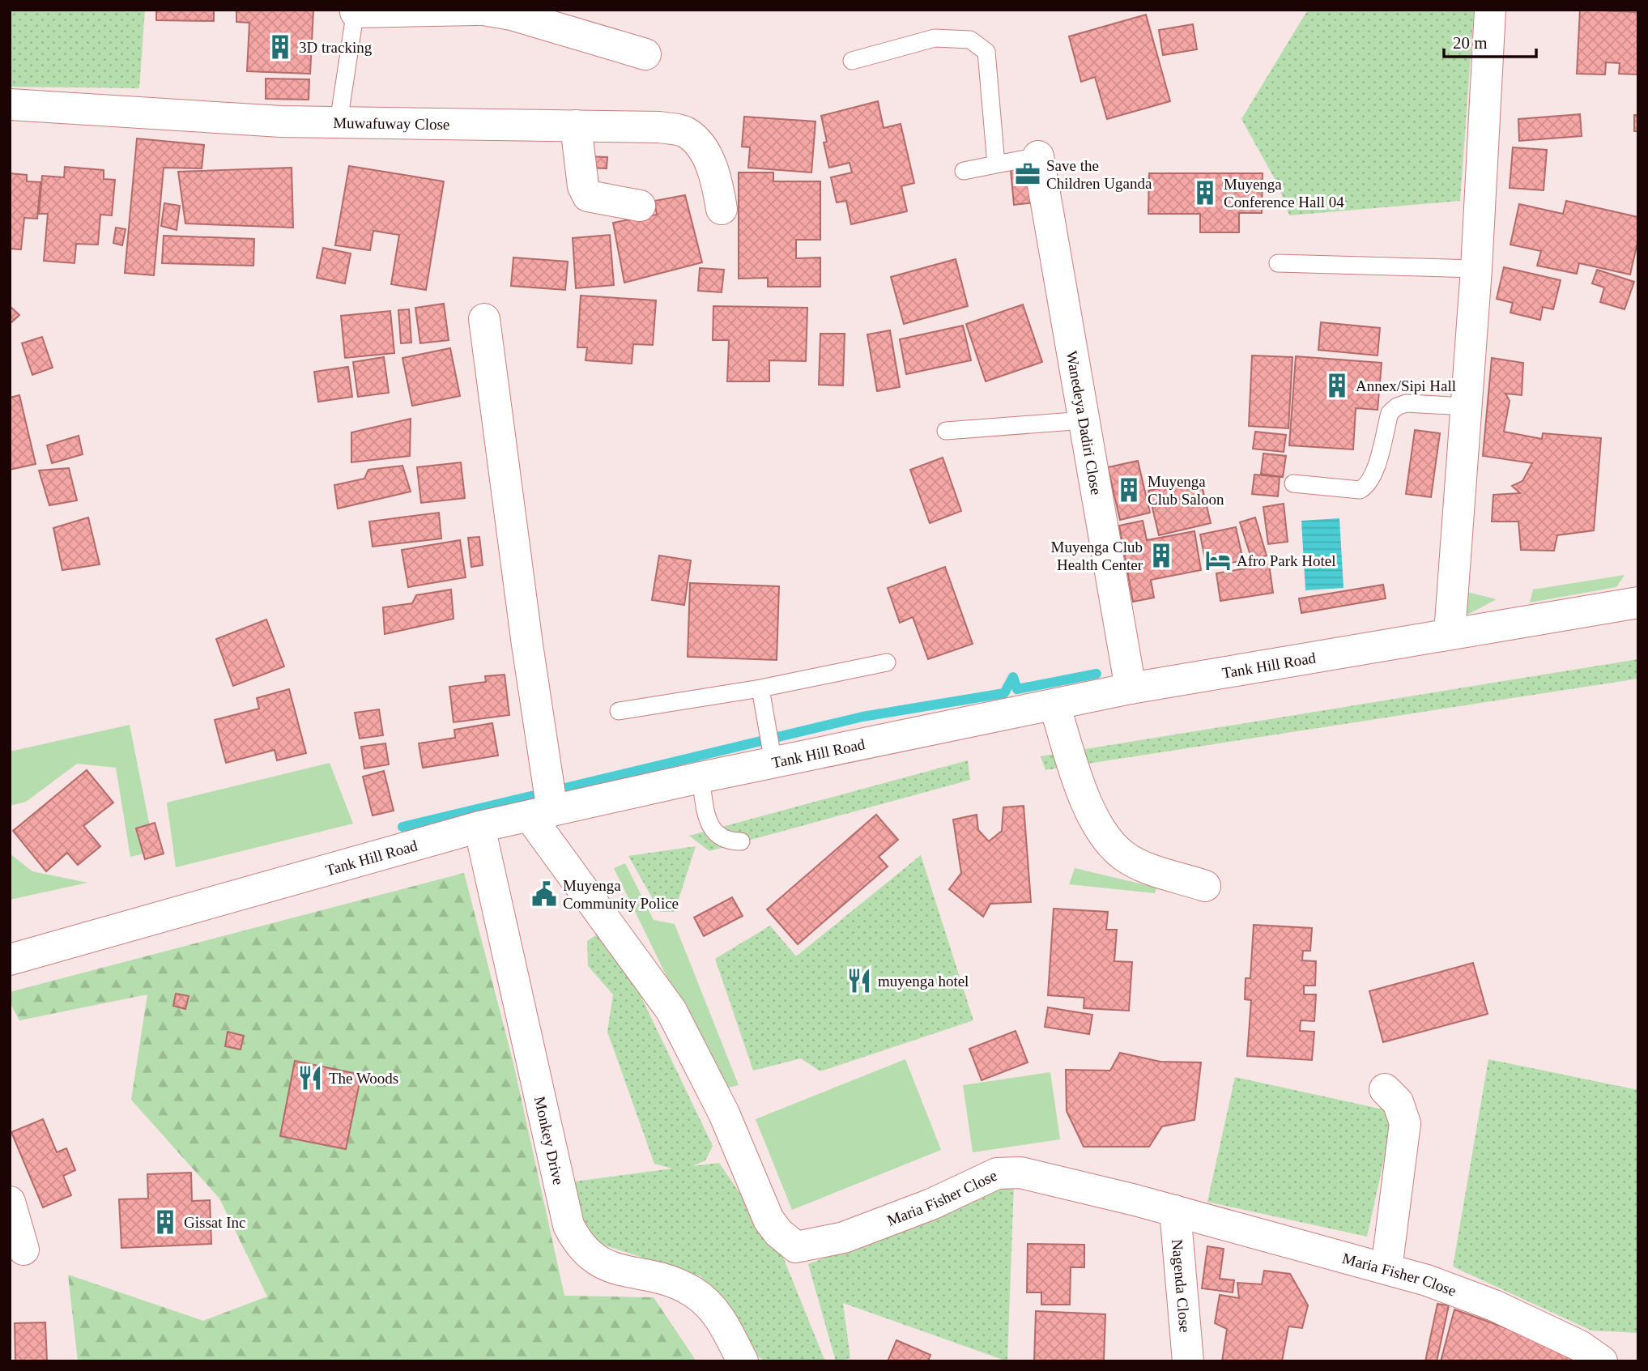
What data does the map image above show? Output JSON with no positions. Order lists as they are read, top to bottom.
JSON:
{
  "streets": {
    "street": [
      "Muwafuway Close",
      "Wanedeya Dadiri Close",
      "Tank Hill Road",
      "Monkey Drive",
      "Maria Fisher Close",
      "Nagenda Close"
    ]
  },
  "crossings": [
    ["Wanedeya Dadiri Close", "Tank Hill Road"],
    ["Tank Hill Road", "Monkey Drive"],
    ["Tank Hill Road", "Maria Fisher Close"],
    ["Maria Fisher Close", "Nagenda Close"]
  ],
  "places": {
    "building": [
      "3D tracking",
      "Muyenga Conference Hall 04",
      "Annex/Sipi Hall",
      "Muyenga Club Saloon",
      "Muyenga Club Health Center",
      "Gissat Inc"
    ],
    "office": ["Save the Children Uganda"],
    "hotel": ["Afro Park Hotel"],
    "public building": ["Muyenga Community Police"],
    "restaurant": ["muyenga hotel", "The Woods"]
  },
  "scale_bar": "20 m"
}
